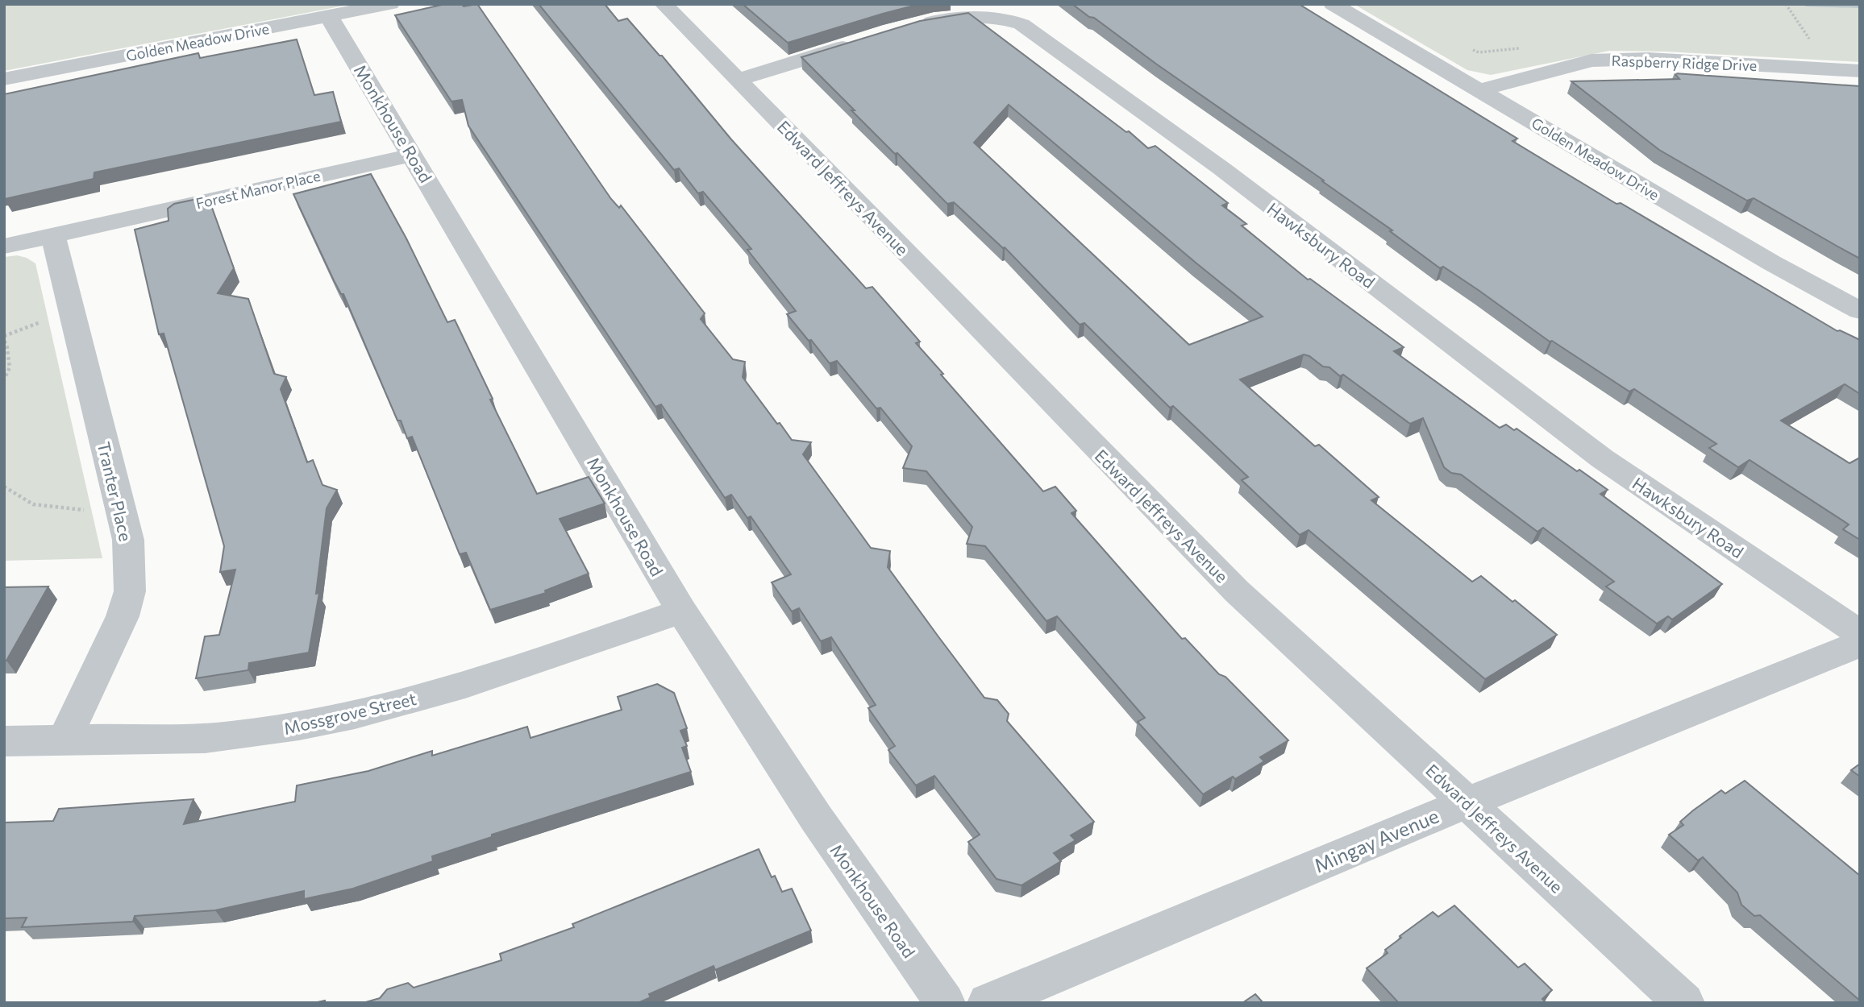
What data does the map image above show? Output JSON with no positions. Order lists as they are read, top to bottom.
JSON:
{
  "streets": {
    "street": [
      "Golden Meadow Drive",
      "Raspberry Ridge Drive",
      "Monkhouse Road",
      "Edward Jeffreys Avenue",
      "Forest Manor Place",
      "Hawksbury Road",
      "Tranter Place",
      "Mossgrove Street",
      "Mingay Avenue"
    ]
  },
  "crossings": [
    ["Golden Meadow Drive", "Raspberry Ridge Drive"],
    ["Golden Meadow Drive", "Monkhouse Road"],
    ["Monkhouse Road", "Forest Manor Place"],
    ["Monkhouse Road", "Mossgrove Street"],
    ["Edward Jeffreys Avenue", "Mingay Avenue"],
    ["Forest Manor Place", "Tranter Place"],
    ["Tranter Place", "Mossgrove Street"]
  ]
}
